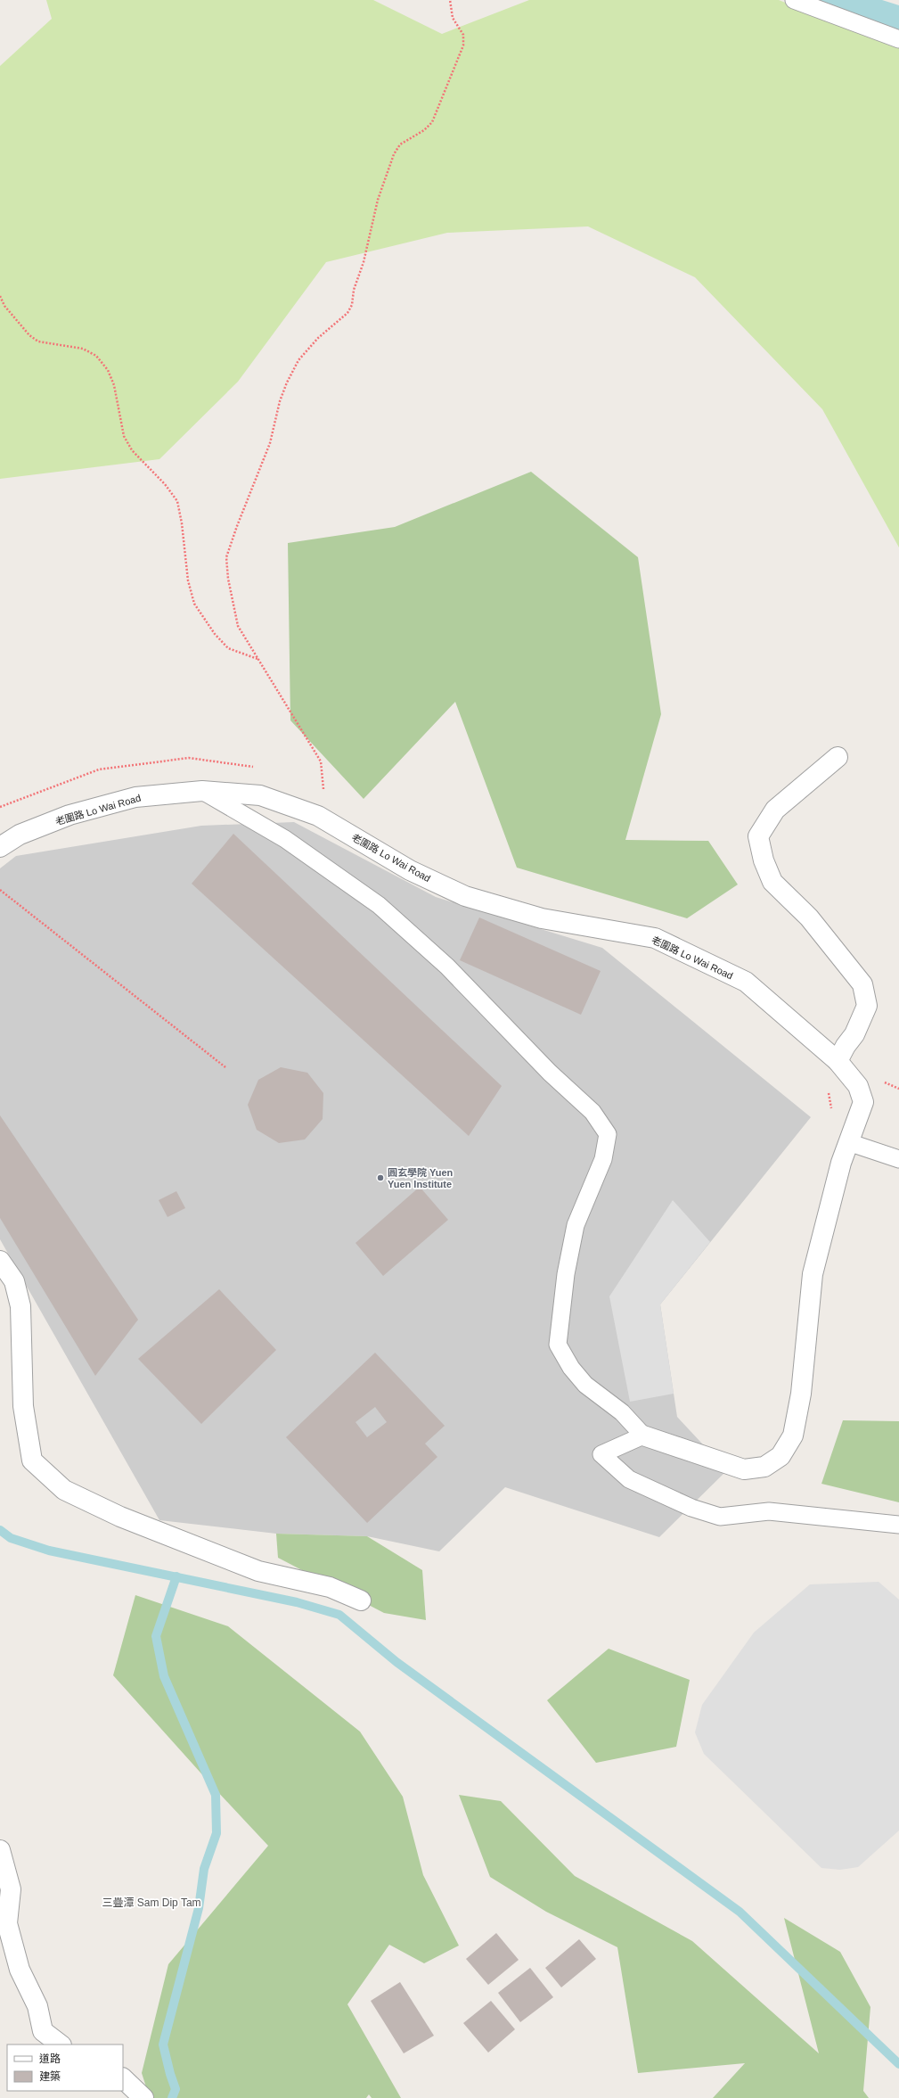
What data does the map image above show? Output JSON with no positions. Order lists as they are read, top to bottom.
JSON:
{
  "streets": {
    "street": ["老圍路 Lo Wai Road"]
  },
  "districts": ["三疊潭 Sam Dip Tam"],
  "places": ["圓玄學院 Yuen Yuen Institute"],
  "legend": ["道路", "建築"]
}
